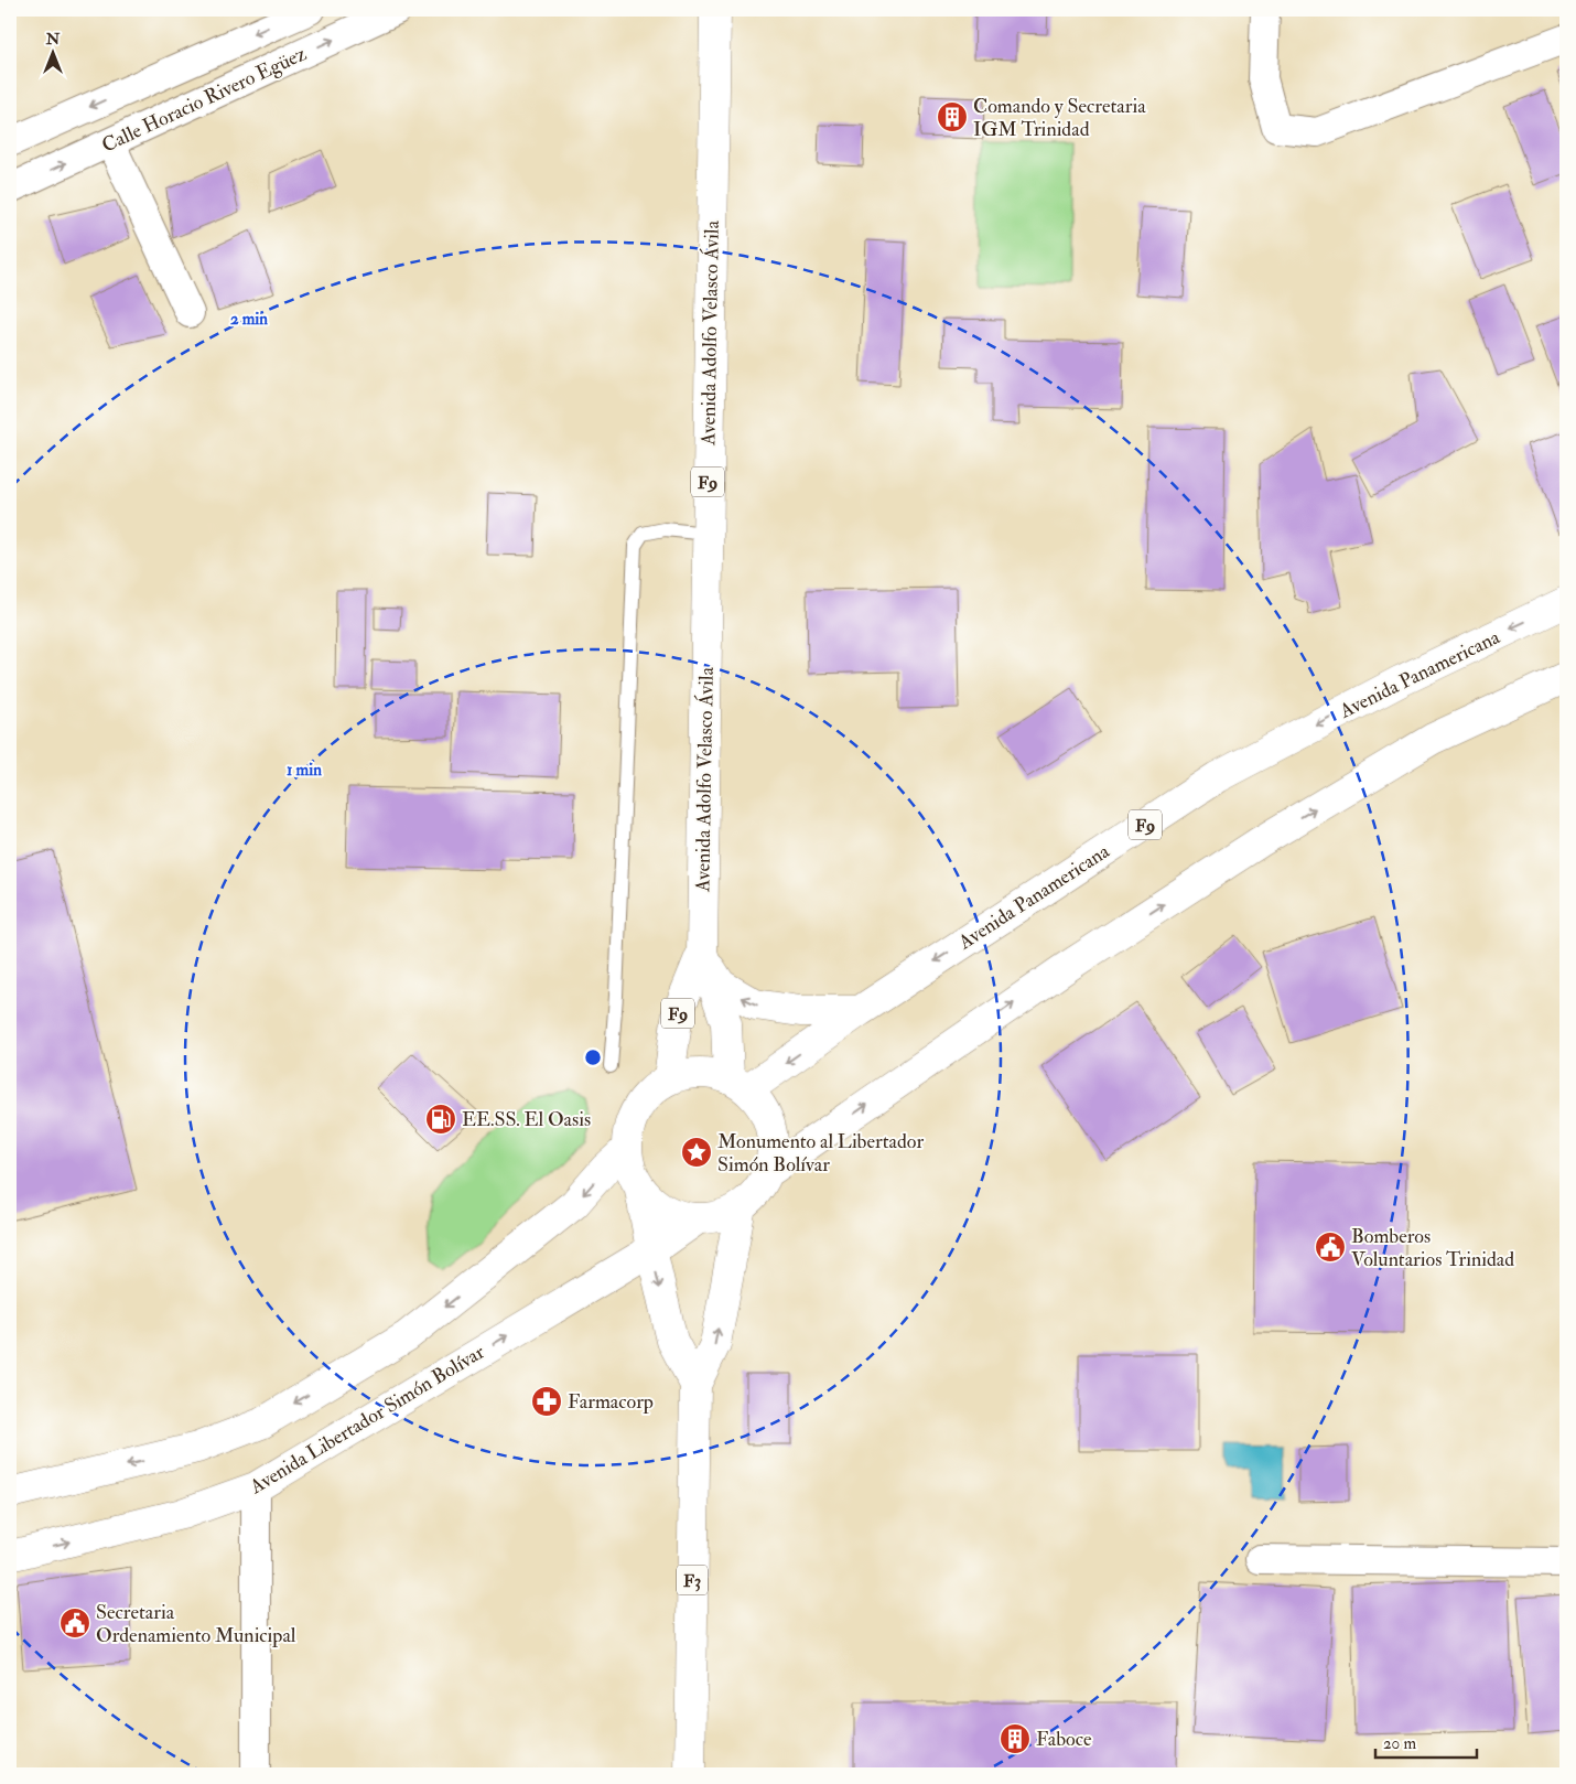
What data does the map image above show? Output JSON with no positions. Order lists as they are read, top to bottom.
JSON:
{
  "streets": {
    "main road": [
      "Avenida Adolfo Velasco Ávila",
      "F9",
      "Avenida Panamericana",
      "Avenida Libertador Simón Bolívar",
      "F3"
    ],
    "street": ["Calle Horacio Rivero Egüez"]
  },
  "crossings": [
    ["Avenida Adolfo Velasco Ávila", "Avenida Panamericana"],
    ["Avenida Adolfo Velasco Ávila", "Avenida Libertador Simón Bolívar"],
    ["Avenida Adolfo Velasco Ávila", "F3"],
    ["Avenida Panamericana", "Avenida Libertador Simón Bolívar"],
    ["Avenida Panamericana", "F3"],
    ["Avenida Libertador Simón Bolívar", "F3"]
  ],
  "places": {
    "building": ["Comando y Secretaria IGM Trinidad", "Faboce"],
    "fuel station": ["EE.SS. El Oasis"],
    "place": ["Monumento al Libertador Simón Bolívar"],
    "public building": ["Bomberos Voluntarios Trinidad", "Secretaria Ordenamiento Municipal"],
    "pharmacy": ["Farmacorp"]
  },
  "scale_bar": "20 m",
  "north": "top",
  "rings": ["2 min", "1 min"]
}
